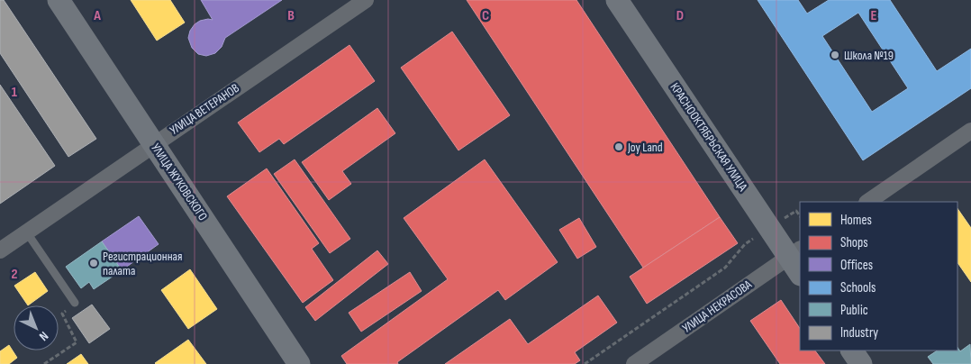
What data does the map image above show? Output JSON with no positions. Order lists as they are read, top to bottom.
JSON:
{
  "streets": {
    "street": [
      "УЛИЦА ВЕТЕРАНОВ",
      "КРАСНООКТЯБРЬСКАЯ УЛИЦА",
      "УЛИЦА ЖУКОВСКОГО",
      "УЛИЦА НЕКРАСОВА"
    ]
  },
  "crossings": [
    ["УЛИЦА ВЕТЕРАНОВ", "УЛИЦА ЖУКОВСКОГО"],
    ["КРАСНООКТЯБРЬСКАЯ УЛИЦА", "УЛИЦА НЕКРАСОВА"]
  ],
  "places": ["Школа №19", "Joy Land", "Регистрационная палата"],
  "legend": [
    "Homes",
    "Shops",
    "Offices",
    "Schools",
    "Public",
    "Industry"
  ],
  "north": "bottom right",
  "grid": {
    "columns": [
      "A",
      "B",
      "C",
      "D",
      "E"
    ],
    "rows": ["1", "2"]
  }
}
